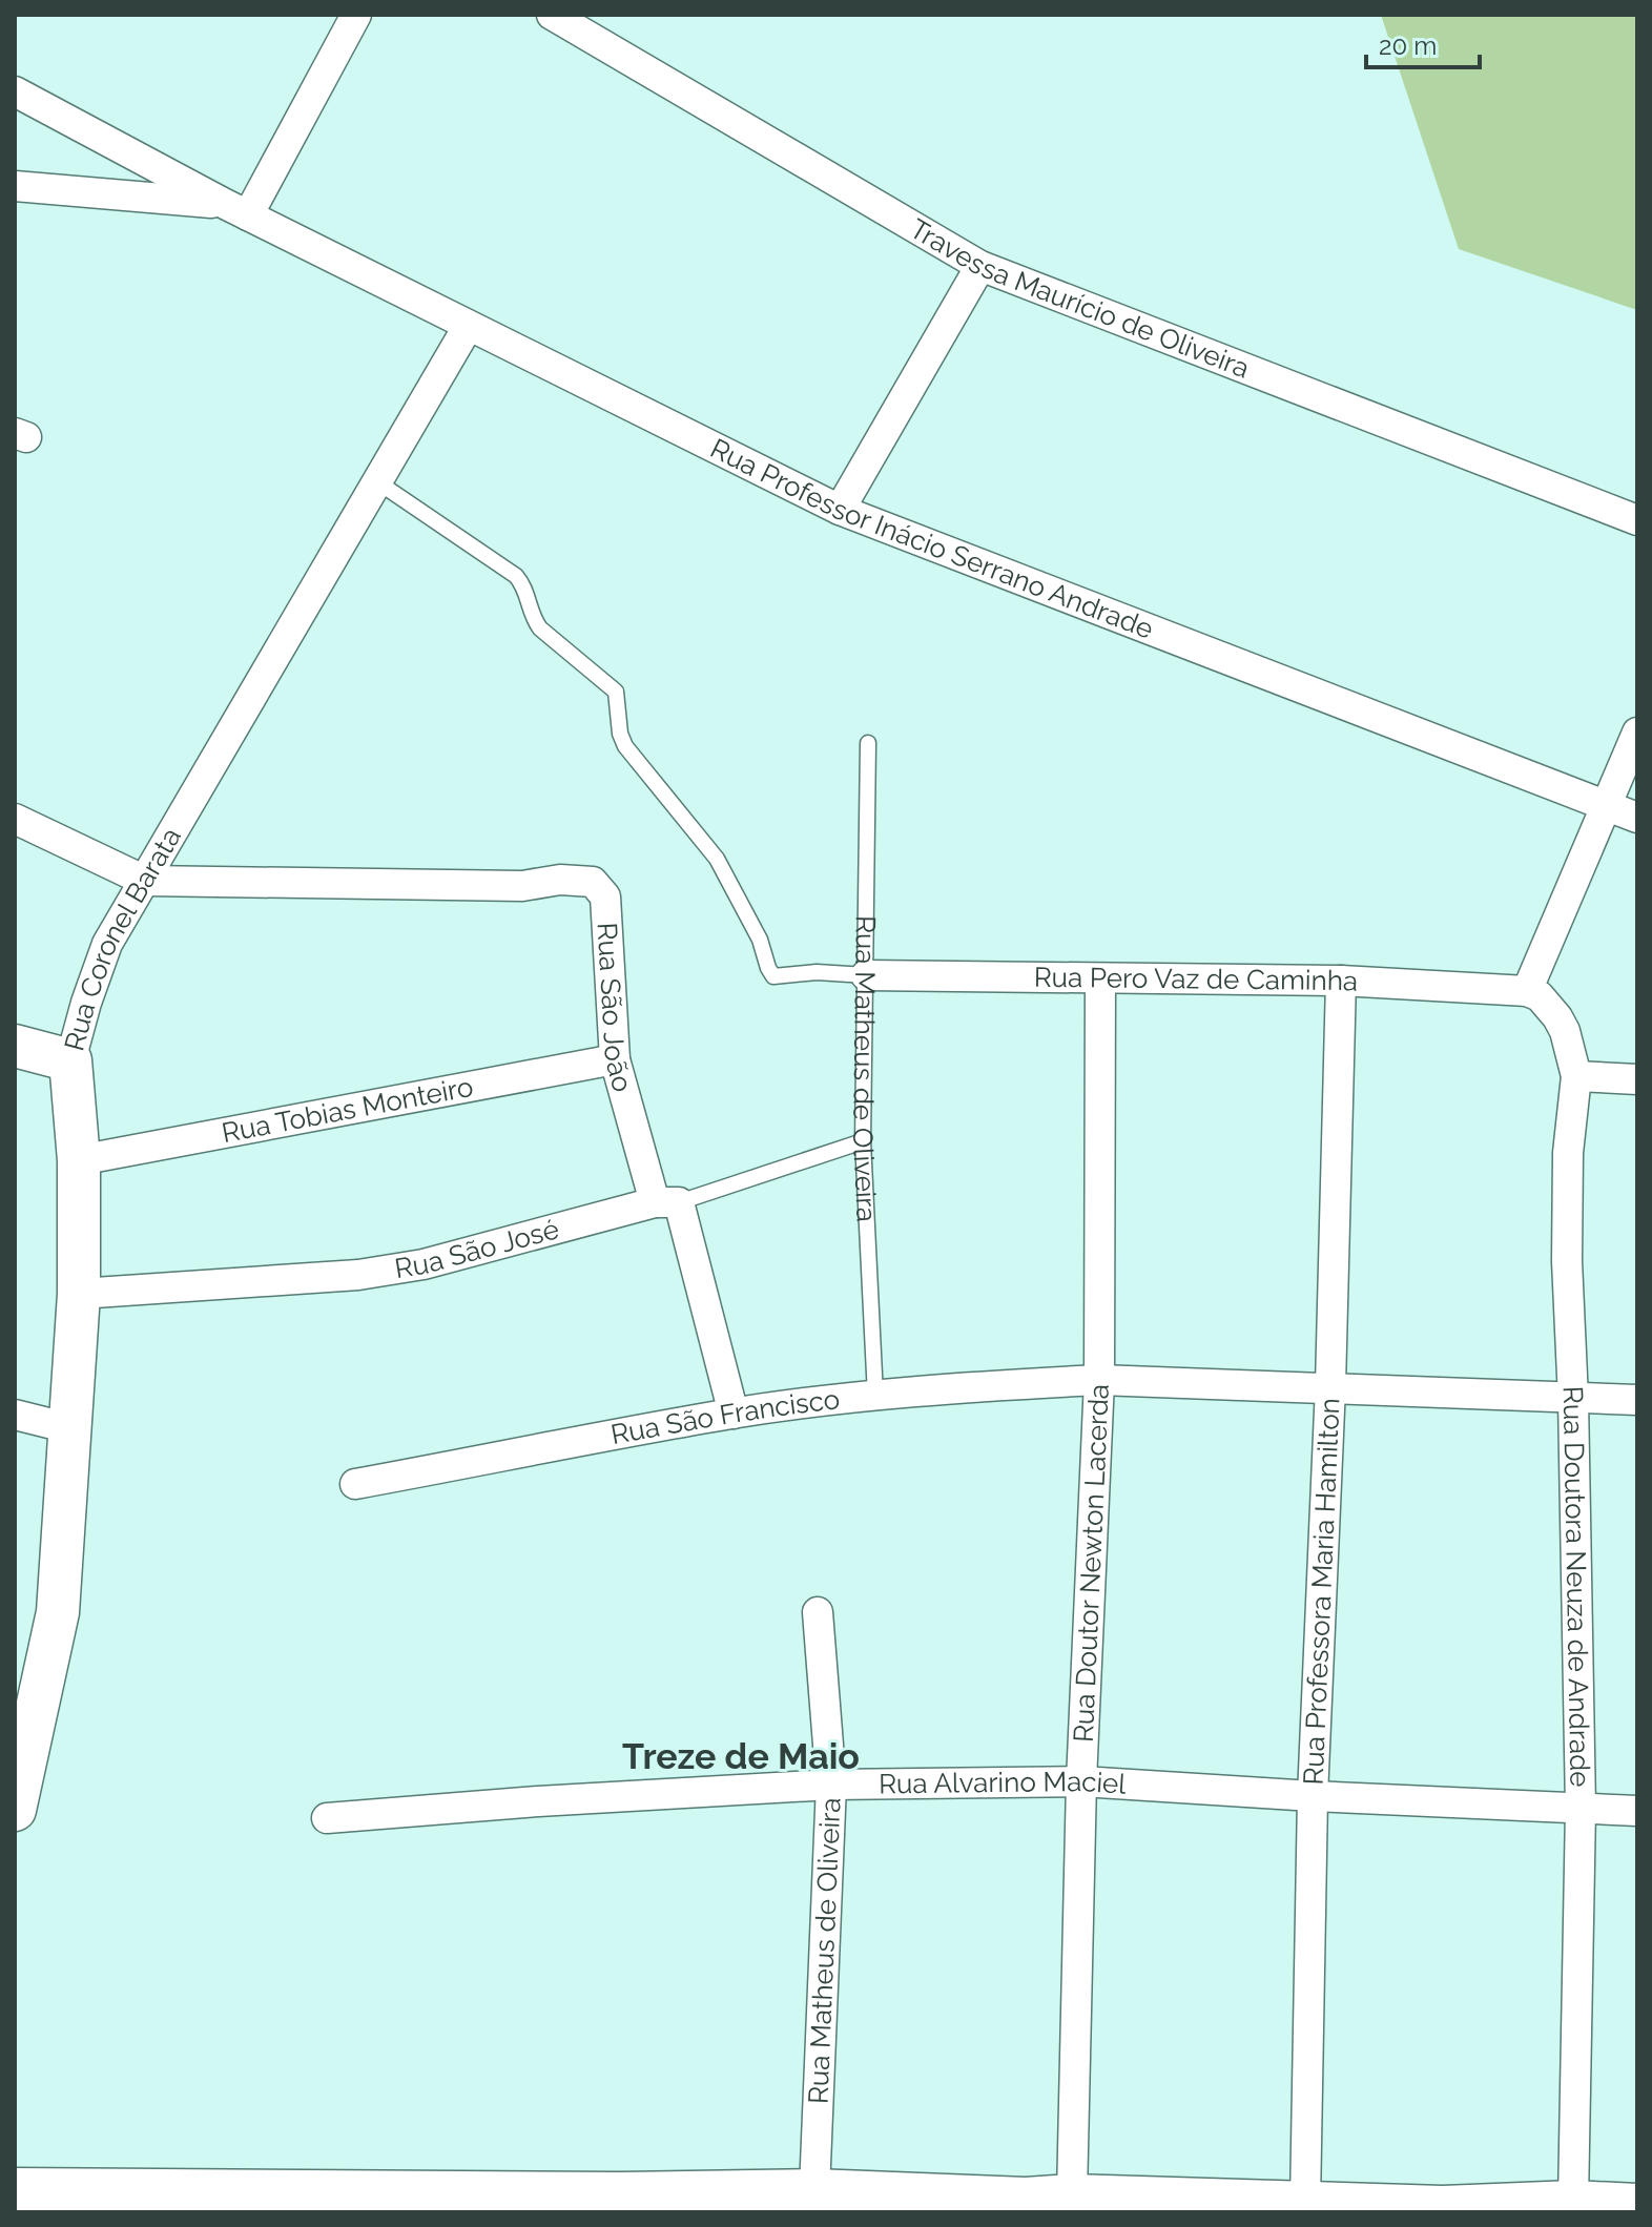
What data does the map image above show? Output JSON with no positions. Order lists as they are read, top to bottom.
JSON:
{
  "streets": {
    "main road": ["Rua Coronel Barata"],
    "street": [
      "Travessa Maurício de Oliveira",
      "Rua Professor Inácio Serrano Andrade",
      "Rua Pero Vaz de Caminha",
      "Rua São João",
      "Rua Matheus de Oliveira",
      "Rua Tobias Monteiro",
      "Rua São José",
      "Rua São Francisco",
      "Rua Doutor Newton Lacerda",
      "Rua Doutora Neuza de Andrade",
      "Rua Professora Maria Hamilton",
      "Rua Alvarino Maciel"
    ]
  },
  "crossings": [
    ["Rua Professor Inácio Serrano Andrade", "Rua Coronel Barata"],
    ["Rua Coronel Barata", "Rua São João"],
    ["Rua Coronel Barata", "Rua Tobias Monteiro"],
    ["Rua Coronel Barata", "Rua São José"],
    ["Rua Pero Vaz de Caminha", "Rua Matheus de Oliveira"],
    ["Rua Pero Vaz de Caminha", "Rua Doutor Newton Lacerda"],
    ["Rua Pero Vaz de Caminha", "Rua Doutora Neuza de Andrade"],
    ["Rua Pero Vaz de Caminha", "Rua Professora Maria Hamilton"],
    ["Rua São João", "Rua Tobias Monteiro"],
    ["Rua São João", "Rua São José"],
    ["Rua São João", "Rua São Francisco"],
    ["Rua Matheus de Oliveira", "Rua São José"],
    ["Rua Matheus de Oliveira", "Rua São Francisco"],
    ["Rua Matheus de Oliveira", "Rua Alvarino Maciel"],
    ["Rua São Francisco", "Rua Doutor Newton Lacerda"],
    ["Rua São Francisco", "Rua Doutora Neuza de Andrade"],
    ["Rua São Francisco", "Rua Professora Maria Hamilton"],
    ["Rua Doutor Newton Lacerda", "Rua Alvarino Maciel"],
    ["Rua Doutora Neuza de Andrade", "Rua Alvarino Maciel"],
    ["Rua Professora Maria Hamilton", "Rua Alvarino Maciel"]
  ],
  "districts": ["Treze de Maio"],
  "scale_bar": "20 m"
}
